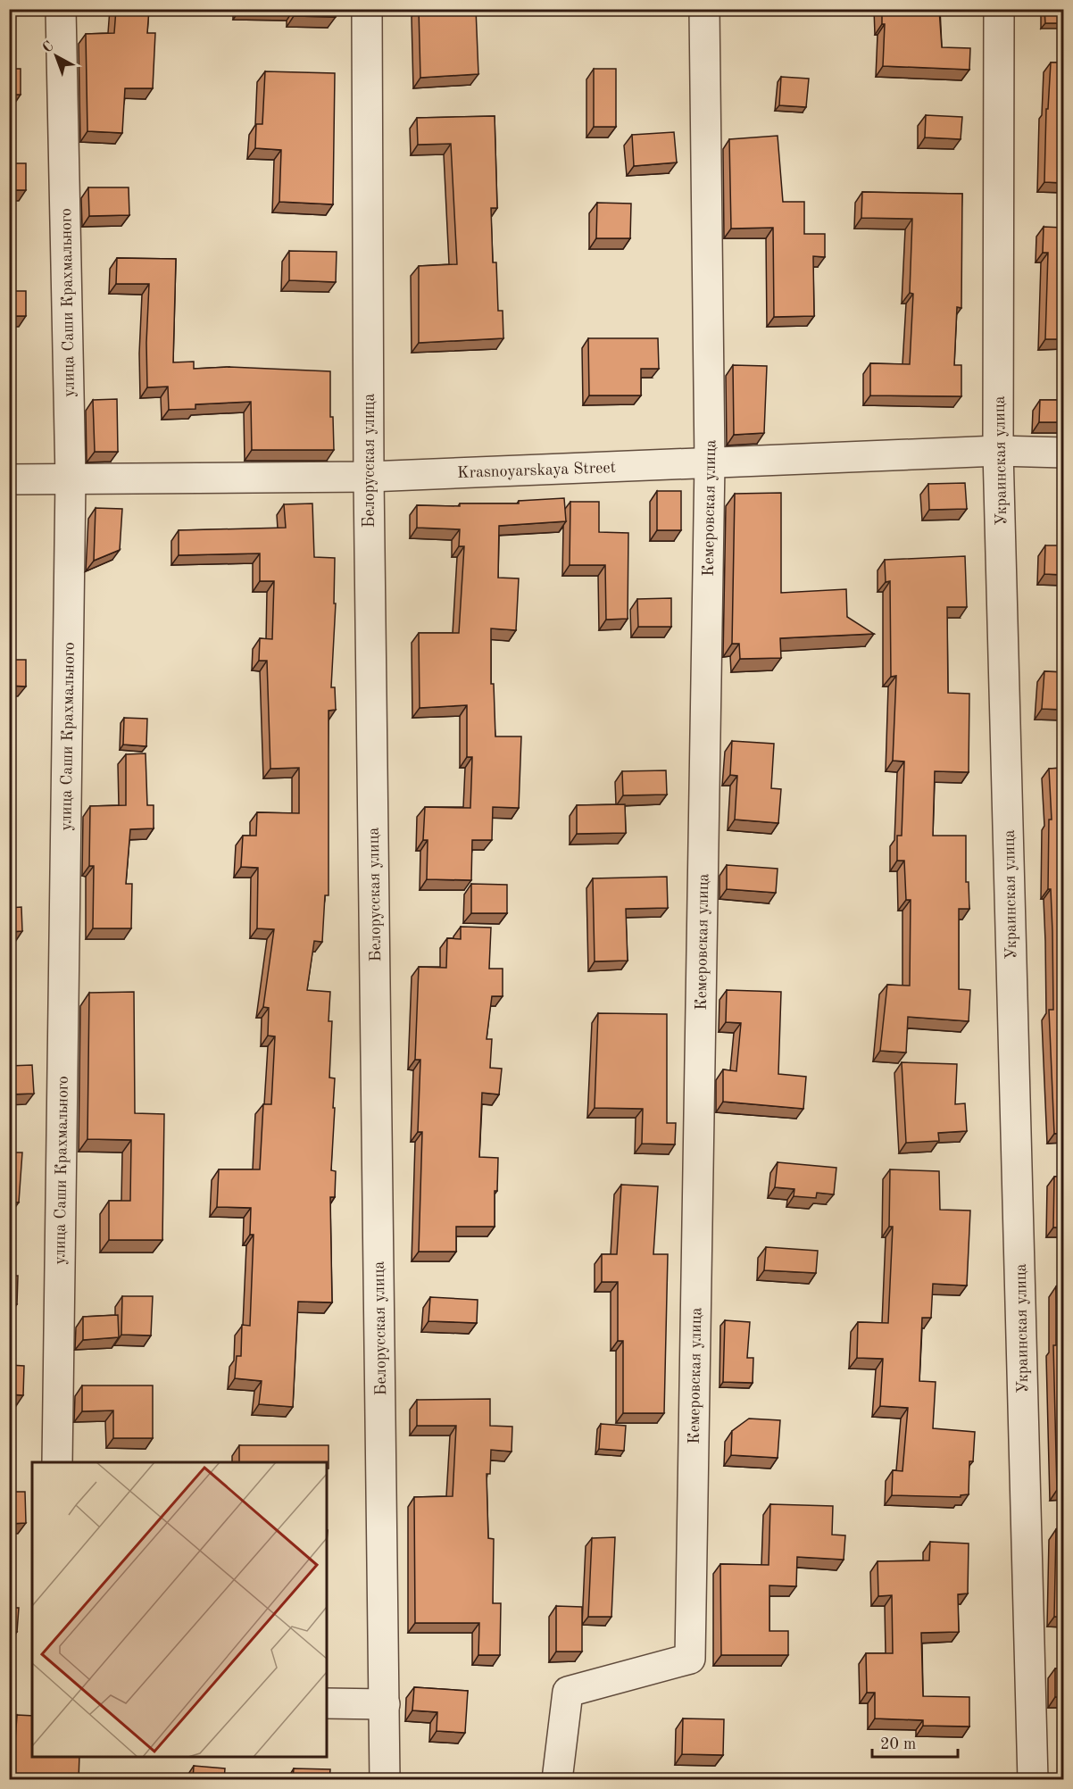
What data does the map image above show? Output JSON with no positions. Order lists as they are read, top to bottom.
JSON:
{
  "streets": {
    "street": [
      "улица Саши Крахмального",
      "Белорусская улица",
      "Украинская улица",
      "Krasnoyarskaya Street",
      "Кемеровская улица"
    ]
  },
  "crossings": [
    ["улица Саши Крахмального", "Krasnoyarskaya Street"],
    ["Белорусская улица", "Krasnoyarskaya Street"],
    ["Украинская улица", "Krasnoyarskaya Street"],
    ["Krasnoyarskaya Street", "Кемеровская улица"]
  ],
  "scale_bar": "20 m",
  "north": "top left"
}
